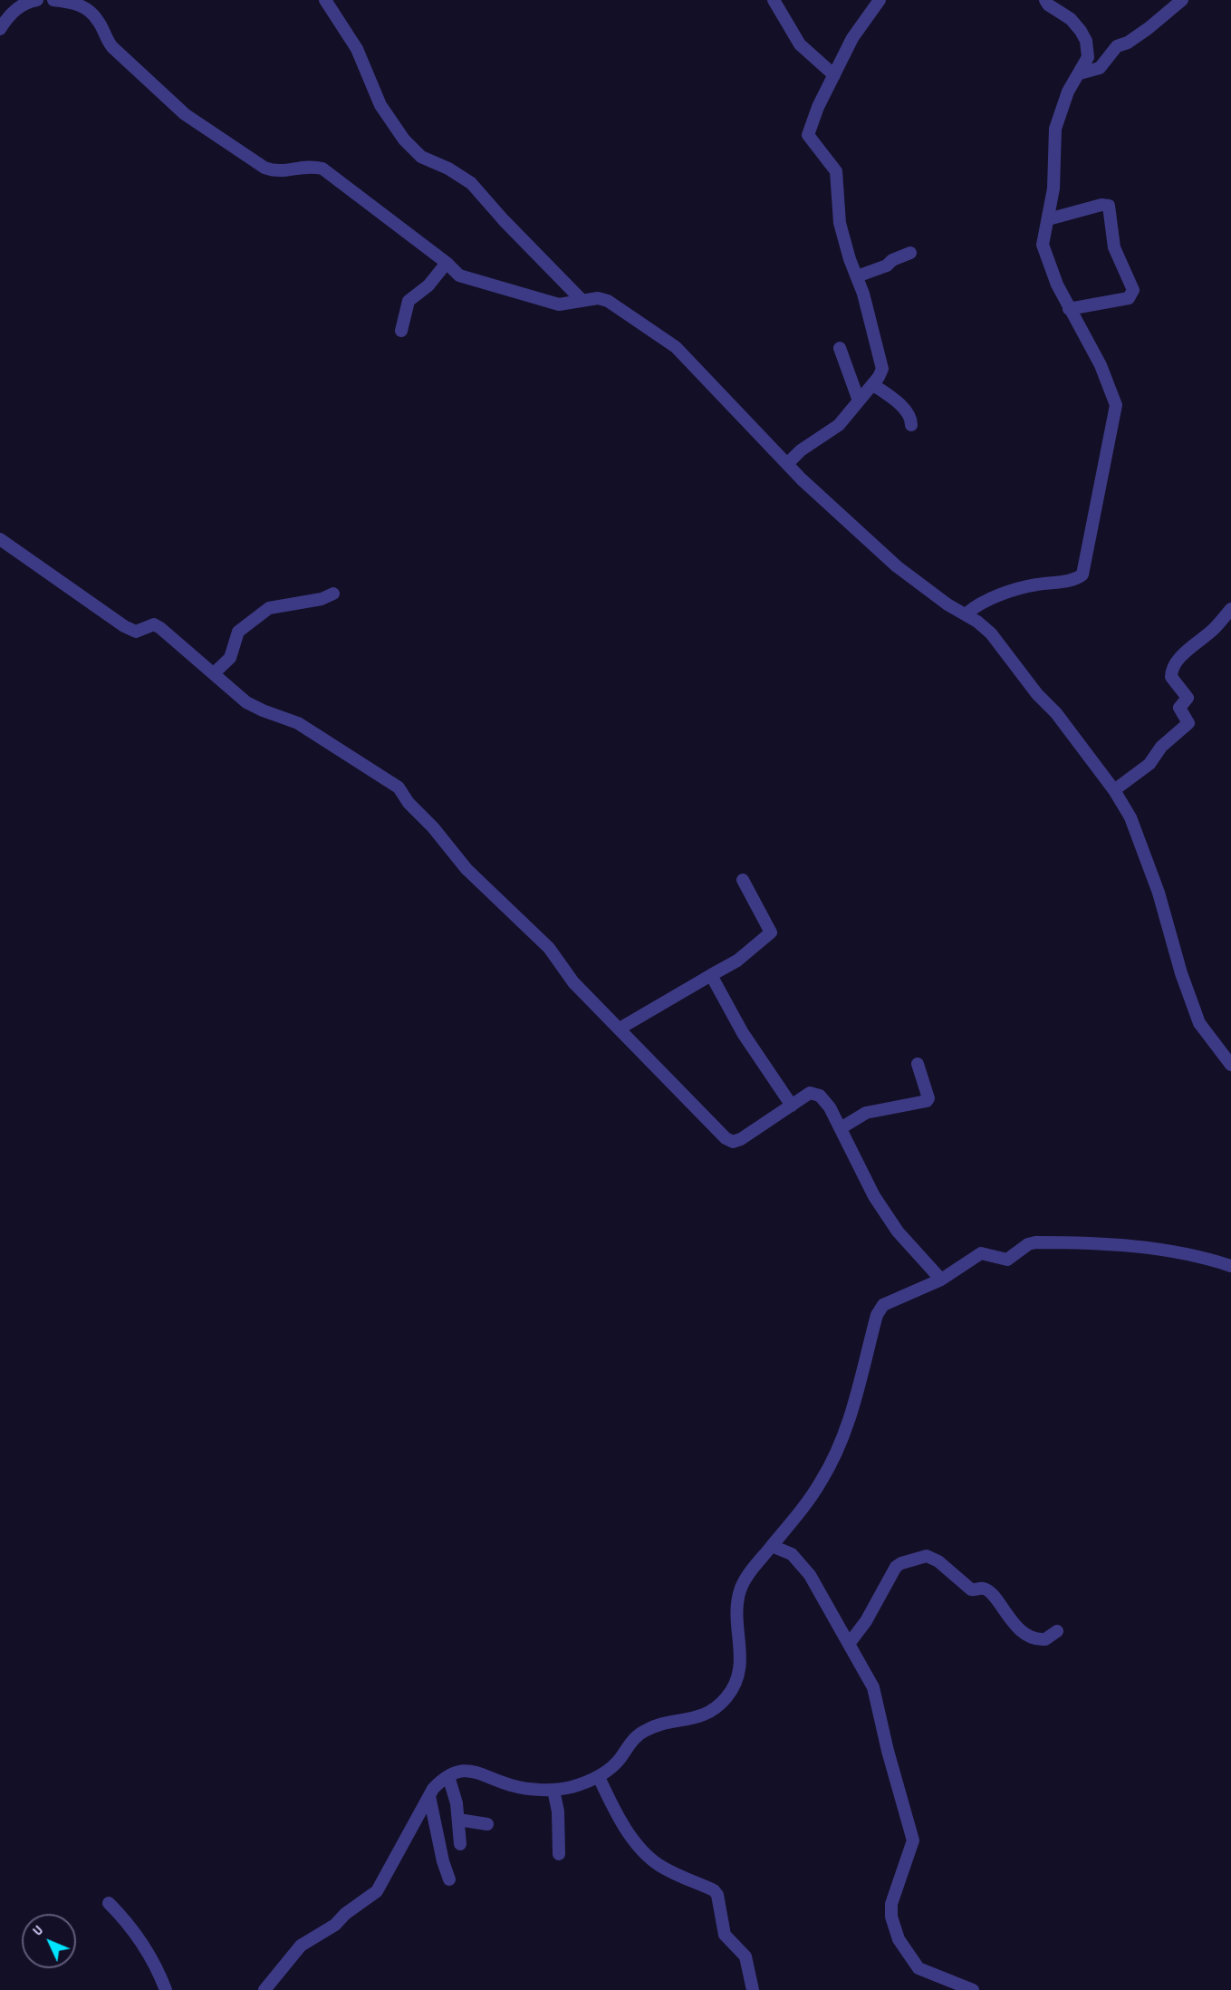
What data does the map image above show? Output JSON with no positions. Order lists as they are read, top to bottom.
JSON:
{
  "north": "top left"
}
